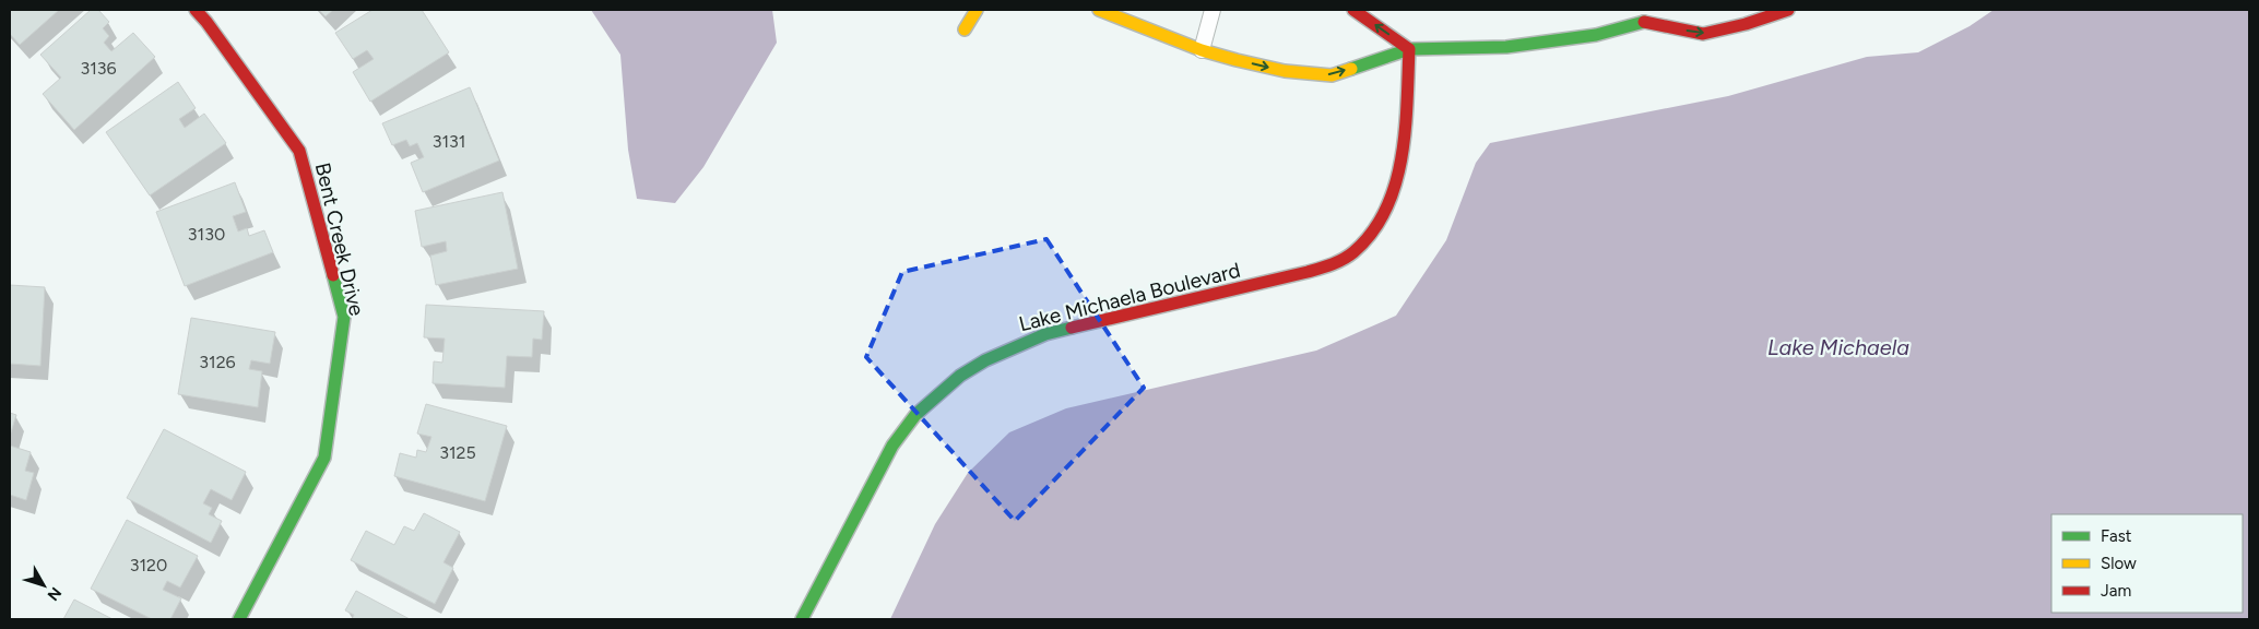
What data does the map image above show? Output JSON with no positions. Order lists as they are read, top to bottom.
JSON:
{
  "streets": {
    "street": ["Bent Creek Drive", "Lake Michaela Boulevard"]
  },
  "water": ["Lake Michaela"],
  "house_numbers": [
    "3136",
    "3131",
    "3130",
    "3126",
    "3125",
    "3120"
  ],
  "legend": ["Fast", "Slow", "Jam"],
  "north": "bottom right"
}
